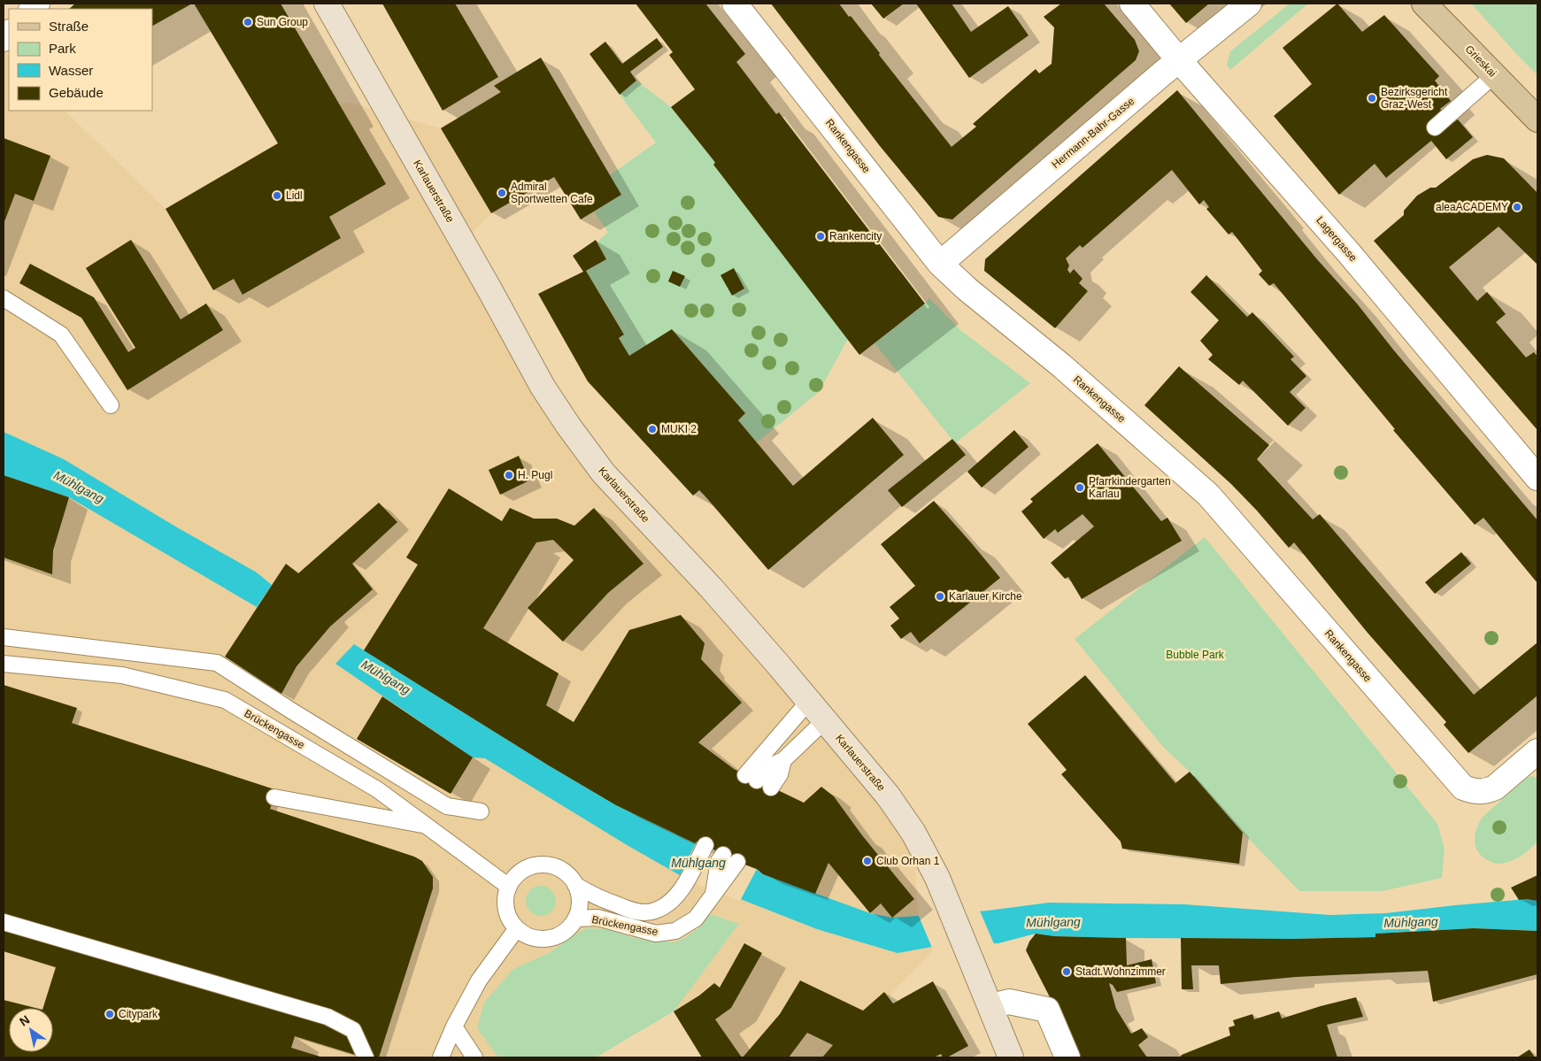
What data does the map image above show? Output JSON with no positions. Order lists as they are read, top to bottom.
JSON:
{
  "streets": {
    "main road": ["Grieskai", "Karlauerstraße"],
    "street": ["Hermann-Bahr-Gasse", "Rankengasse", "Lagergasse"],
    "lane": ["Brückengasse"]
  },
  "crossings": [
    ["Hermann-Bahr-Gasse", "Rankengasse"],
    ["Hermann-Bahr-Gasse", "Lagergasse"]
  ],
  "water": ["Mühlgang"],
  "parks": ["Bubble Park"],
  "places": [
    "Sun Group",
    "Bezirksgericht Graz-West",
    "Admiral Sportwetten Cafe",
    "Lidl",
    "aleaACADEMY",
    "Rankencity",
    "MUKI 2",
    "H. Pugl",
    "Pfarrkindergarten Karlau",
    "Karlauer Kirche",
    "Club Orhan 1",
    "Stadt.Wohnzimmer",
    "Citypark"
  ],
  "legend": [
    "Straße",
    "Park",
    "Wasser",
    "Gebäude"
  ],
  "north": "top left"
}
